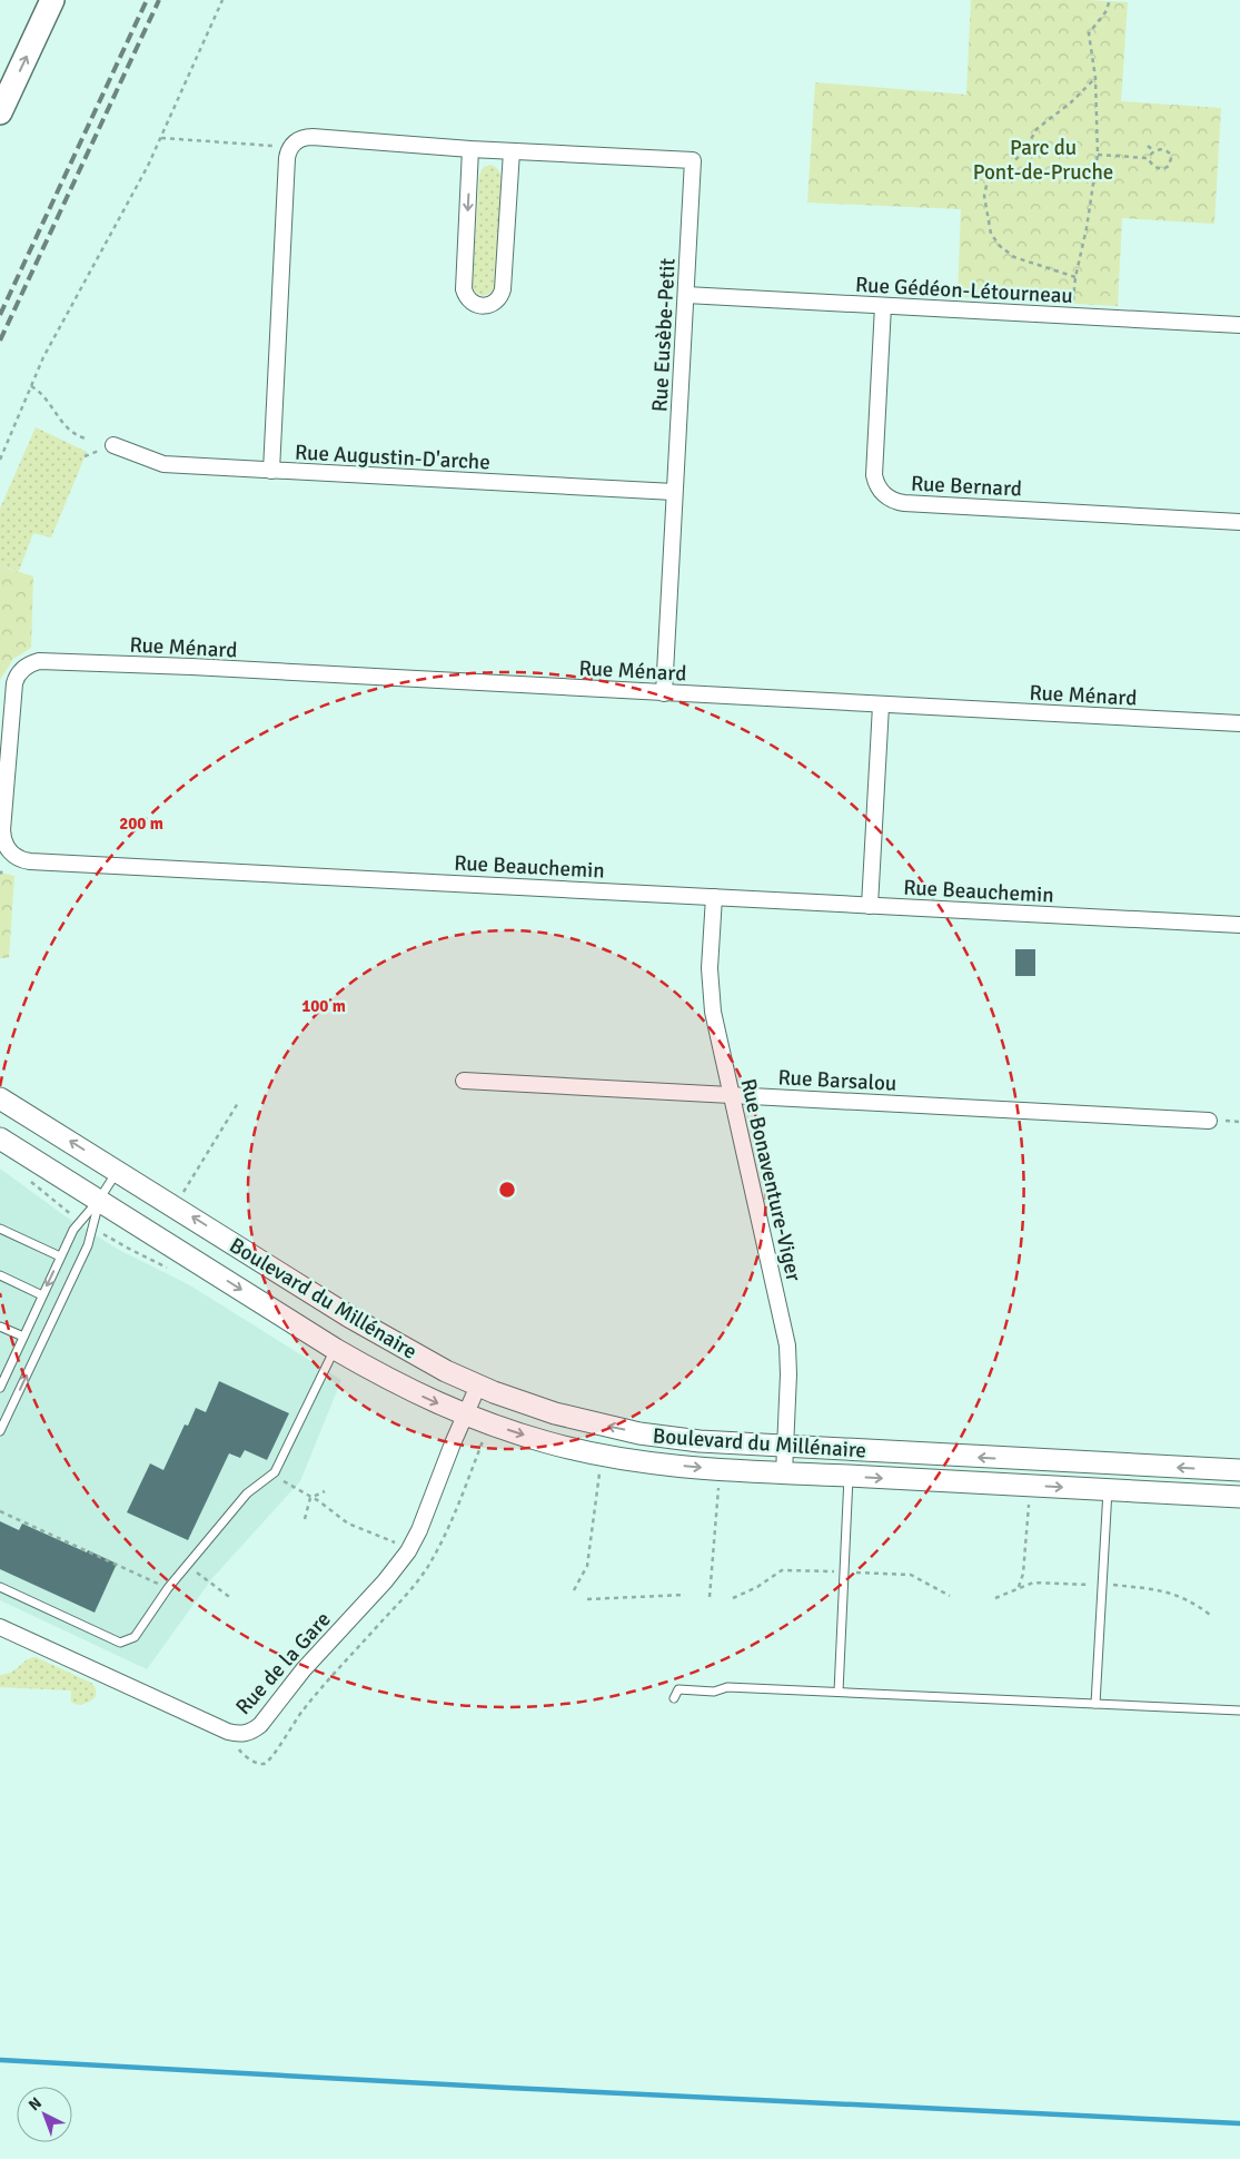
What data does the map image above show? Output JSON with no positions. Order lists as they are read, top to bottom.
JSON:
{
  "streets": {
    "street": [
      "Rue Gédéon-Létourneau",
      "Rue Eusèbe-Petit",
      "Rue Augustin-D'arche",
      "Rue Bernard",
      "Rue Ménard",
      "Rue Beauchemin",
      "Rue Barsalou",
      "Rue Bonaventure-Viger",
      "Boulevard du Millénaire",
      "Rue de la Gare"
    ]
  },
  "crossings": [
    ["Rue Gédéon-Létourneau", "Rue Eusèbe-Petit"],
    ["Rue Gédéon-Létourneau", "Rue Bernard"],
    ["Rue Eusèbe-Petit", "Rue Augustin-D'arche"],
    ["Rue Eusèbe-Petit", "Rue Ménard"],
    ["Rue Ménard", "Rue Beauchemin"],
    ["Rue Beauchemin", "Rue Bonaventure-Viger"],
    ["Rue Barsalou", "Rue Bonaventure-Viger"],
    ["Rue Bonaventure-Viger", "Boulevard du Millénaire"],
    ["Boulevard du Millénaire", "Rue de la Gare"]
  ],
  "parks": ["Parc du Pont-de-Pruche"],
  "north": "top left",
  "rings": ["200 m", "100 m"]
}
